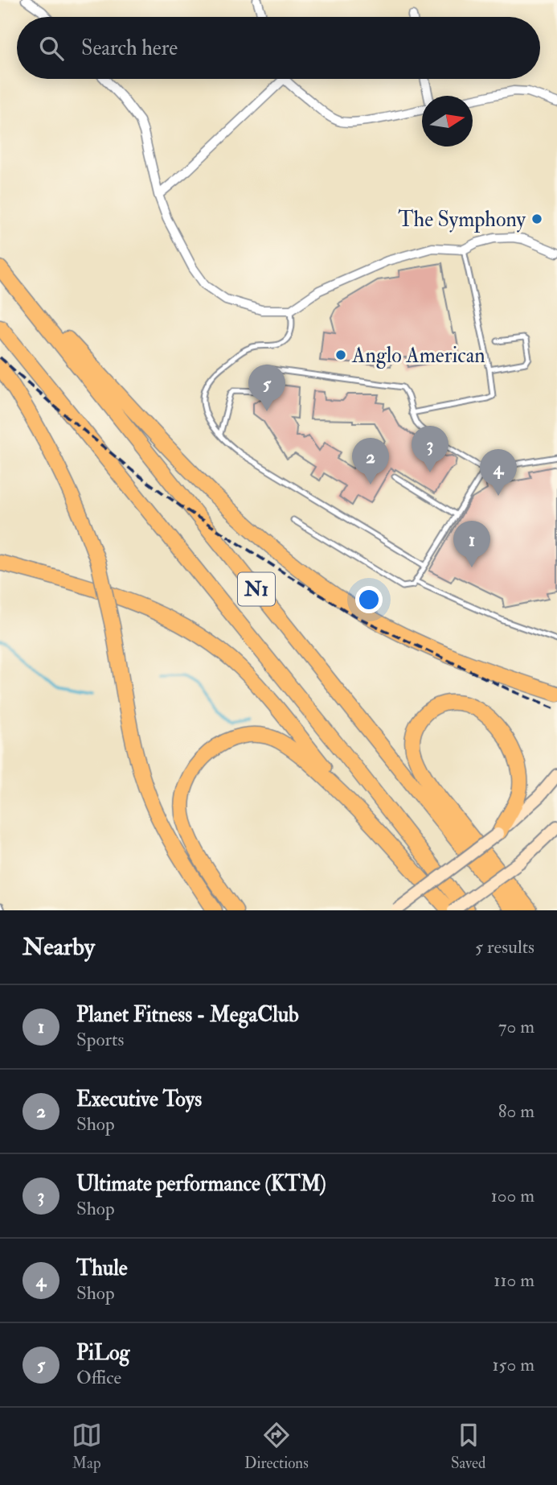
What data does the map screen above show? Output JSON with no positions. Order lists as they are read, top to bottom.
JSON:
{
  "streets": {
    "highway": ["N1"]
  },
  "places": ["The Symphony", "Anglo American"],
  "north": "right",
  "page": {
    "search": "Search here",
    "pins": [
      "5",
      "3",
      "2",
      "4",
      "1"
    ],
    "heading": ["Nearby", "5 results"],
    "list": [
      {
        "mark": "1",
        "name": "Planet Fitness - MegaClub",
        "note": "Sports",
        "value": "70 m"
      },
      {
        "mark": "2",
        "name": "Executive Toys",
        "note": "Shop",
        "value": "80 m"
      },
      {
        "mark": "3",
        "name": "Ultimate performance (KTM)",
        "note": "Shop",
        "value": "100 m"
      },
      {
        "mark": "4",
        "name": "Thule",
        "note": "Shop",
        "value": "110 m"
      },
      {
        "mark": "5",
        "name": "PiLog",
        "note": "Office",
        "value": "150 m"
      }
    ],
    "nav": ["Map", "Directions", "Saved"]
  }
}
